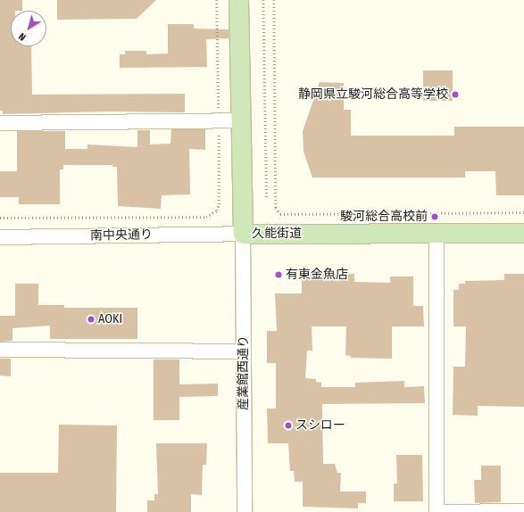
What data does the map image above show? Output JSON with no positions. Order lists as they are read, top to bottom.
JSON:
{
  "streets": {
    "main road": ["久能街道"],
    "street": ["南中央通り", "産業館西通り"]
  },
  "crossings": [
    ["久能街道", "南中央通り"],
    ["久能街道", "産業館西通り"],
    ["南中央通り", "産業館西通り"]
  ],
  "places": [
    "静岡県立駿河総合高等学校",
    "駿河総合高校前",
    "有東金魚店",
    "AOKI",
    "スシロー"
  ],
  "north": "bottom left"
}
